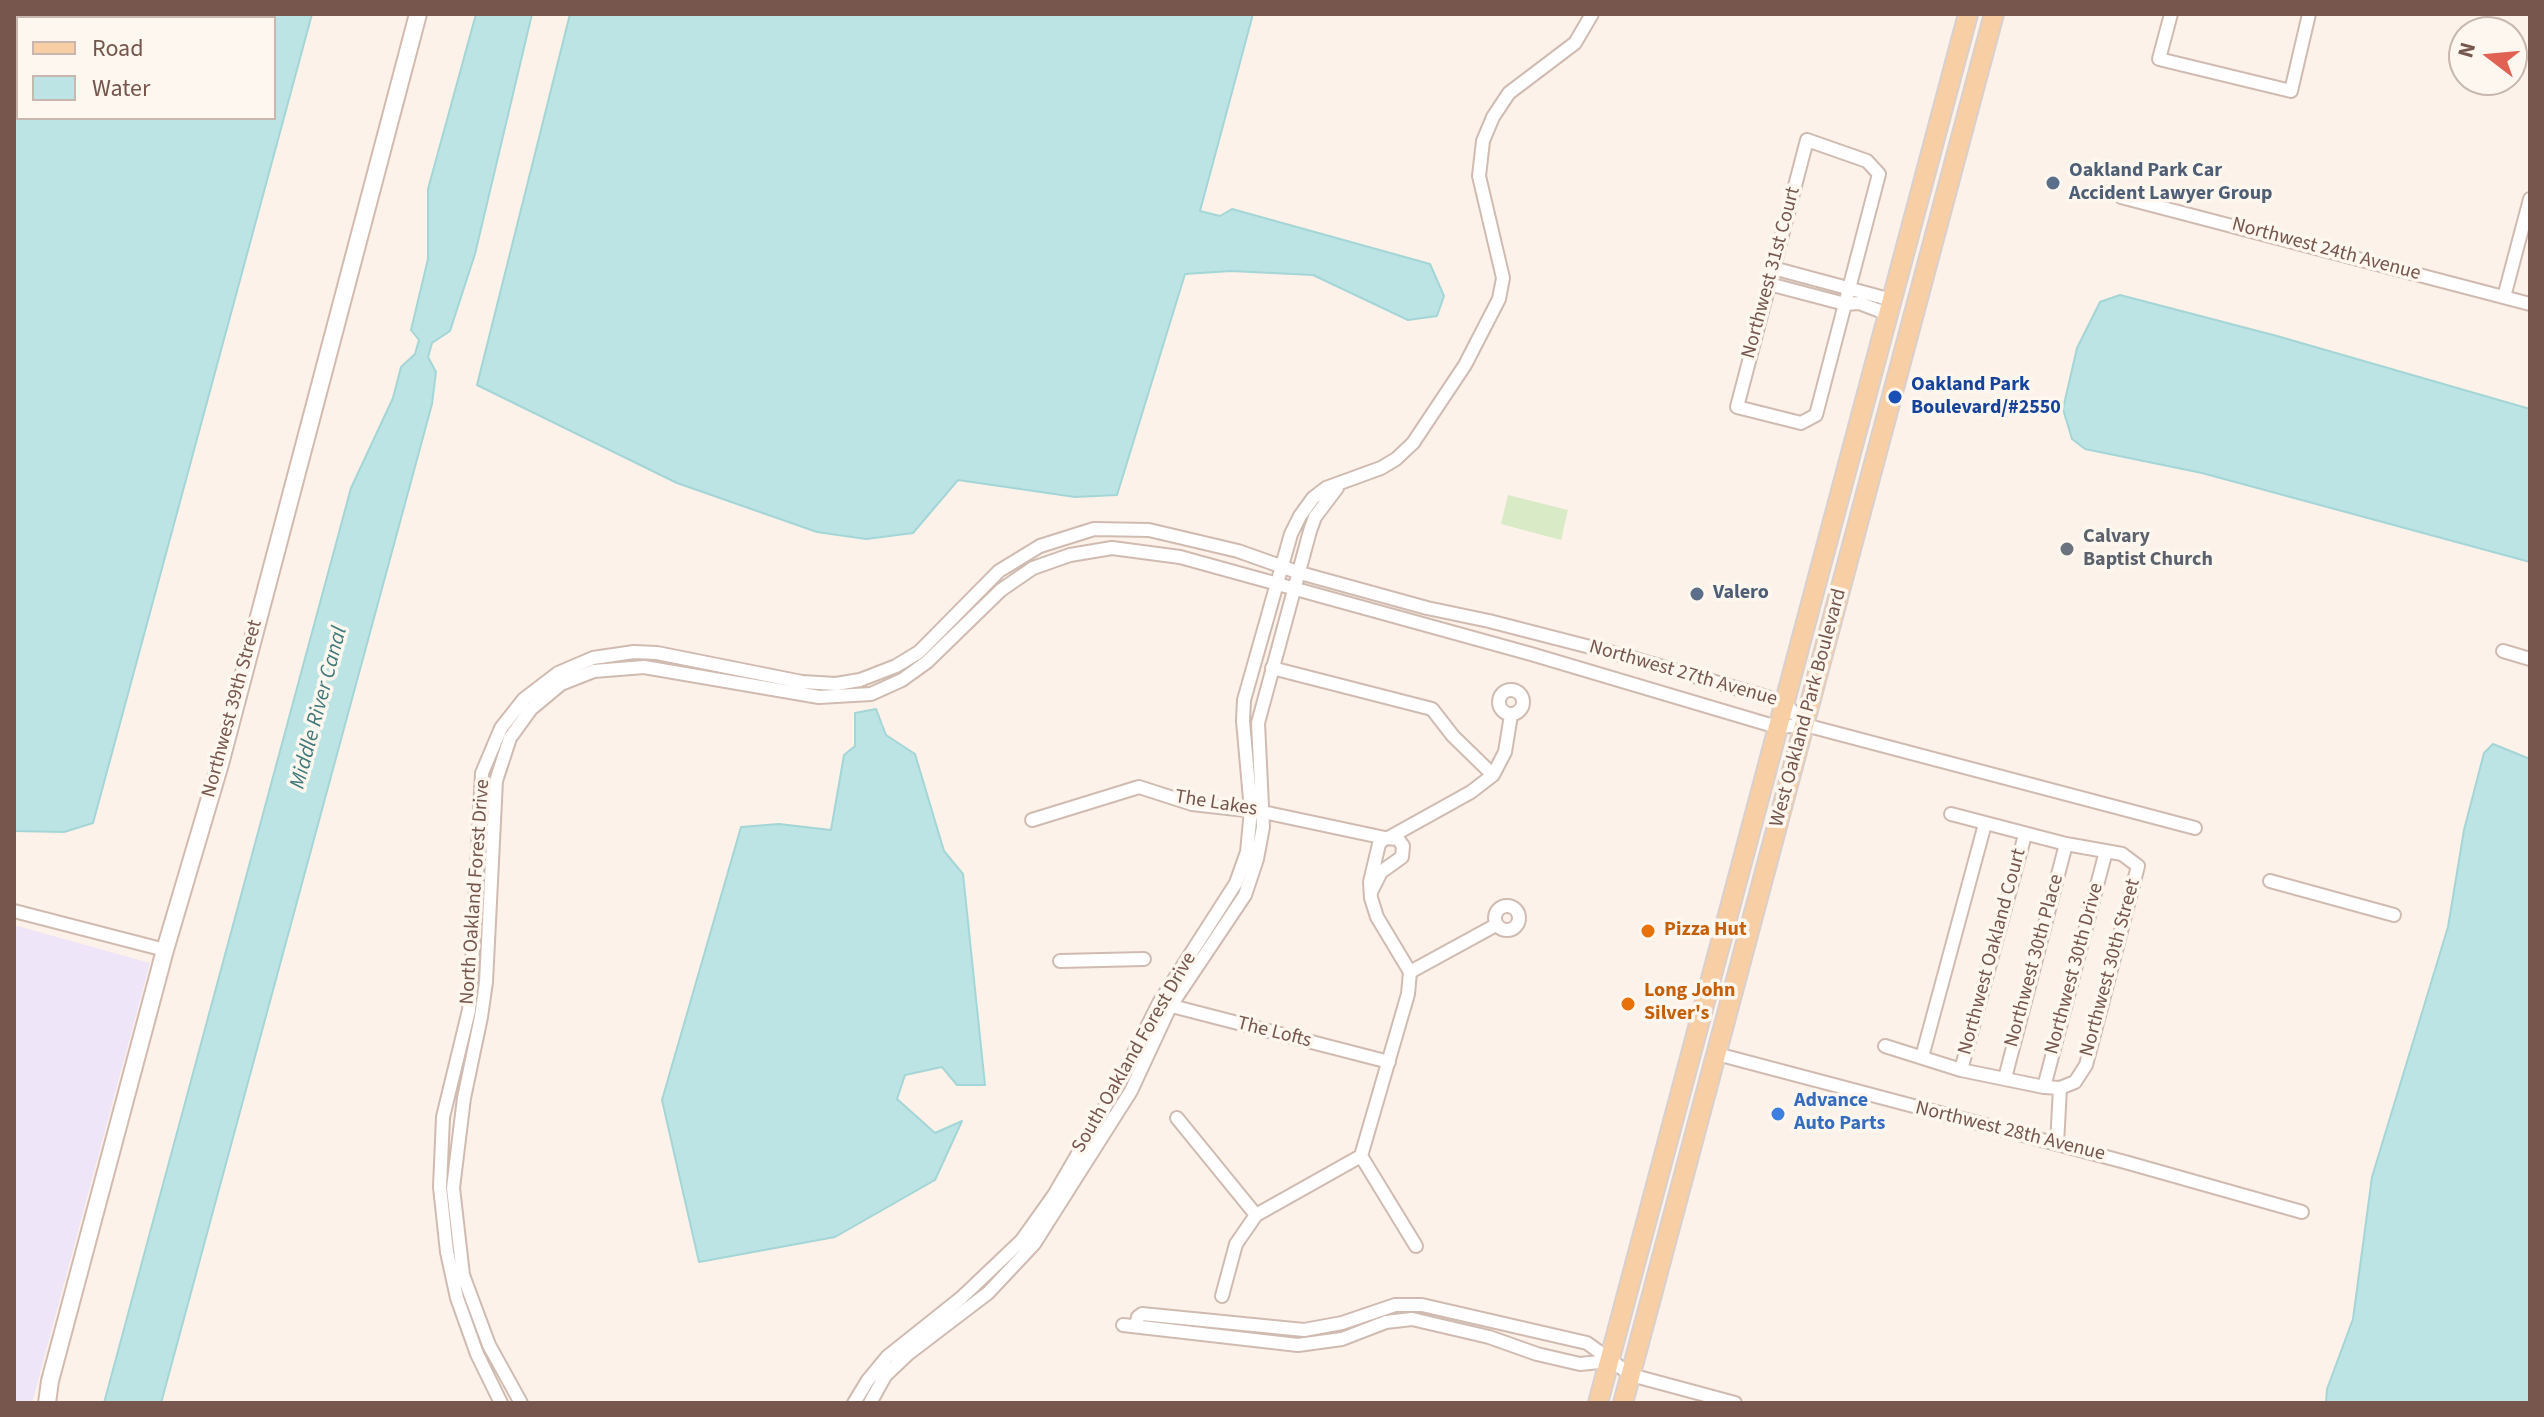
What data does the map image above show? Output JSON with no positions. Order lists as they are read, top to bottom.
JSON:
{
  "streets": {
    "main road": ["West Oakland Park Boulevard"],
    "street": [
      "Northwest 24th Avenue",
      "Northwest 31st Court",
      "Northwest 27th Avenue",
      "Northwest 39th Street",
      "The Lakes",
      "North Oakland Forest Drive",
      "Northwest Oakland Court",
      "Northwest 30th Place",
      "Northwest 30th Street",
      "Northwest 30th Drive",
      "The Lofts",
      "South Oakland Forest Drive",
      "Northwest 28th Avenue"
    ]
  },
  "crossings": [
    ["Northwest 27th Avenue", "West Oakland Park Boulevard"],
    ["Northwest 27th Avenue", "North Oakland Forest Drive"],
    ["Northwest 27th Avenue", "South Oakland Forest Drive"],
    ["West Oakland Park Boulevard", "Northwest 28th Avenue"],
    ["The Lakes", "South Oakland Forest Drive"],
    ["North Oakland Forest Drive", "South Oakland Forest Drive"],
    ["Northwest 30th Street", "Northwest 30th Drive"],
    ["The Lofts", "South Oakland Forest Drive"]
  ],
  "water": ["Middle River Canal"],
  "places": [
    "Oakland Park Car Accident Lawyer Group",
    "Oakland Park Boulevard/#2550",
    "Calvary Baptist Church",
    "Valero",
    "Pizza Hut",
    "Long John Silver's",
    "Advance Auto Parts"
  ],
  "legend": ["Road", "Water"],
  "north": "left"
}
